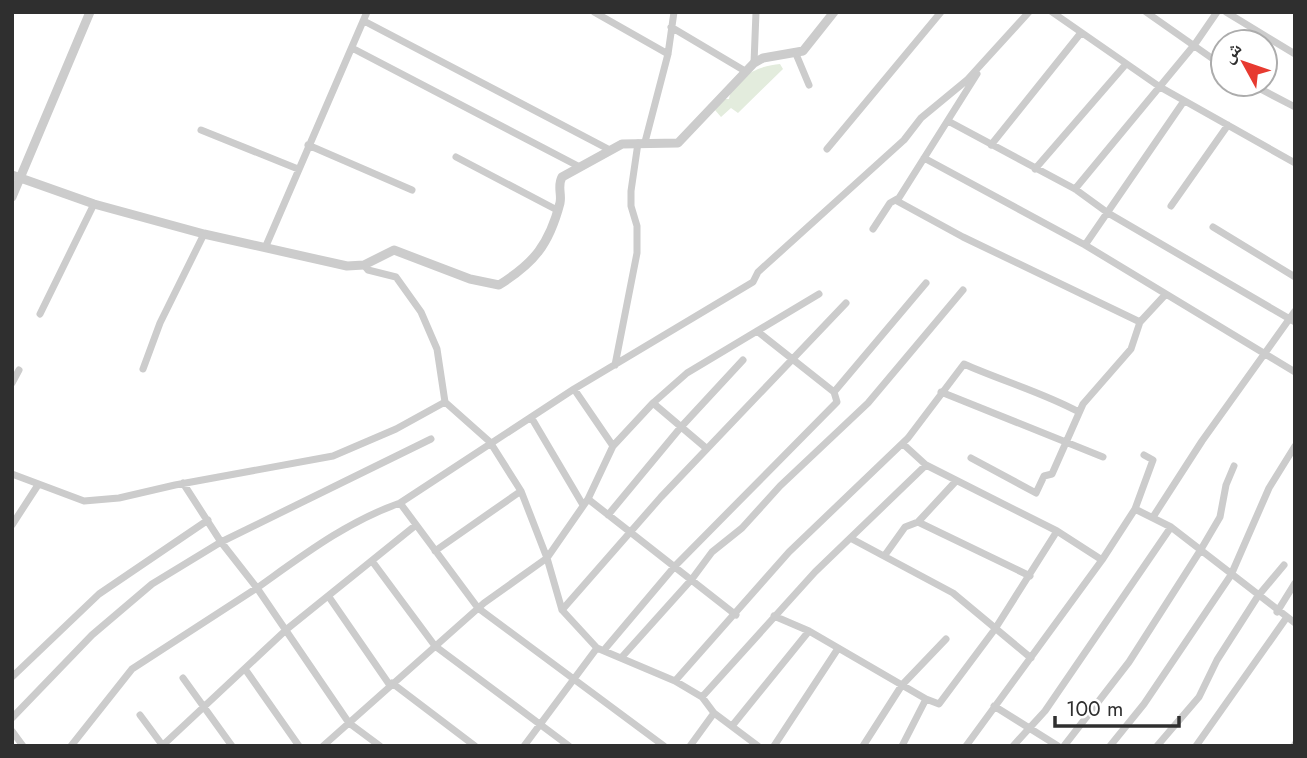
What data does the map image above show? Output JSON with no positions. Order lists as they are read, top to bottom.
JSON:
{
  "scale_bar": "100 m",
  "north": "top left"
}
